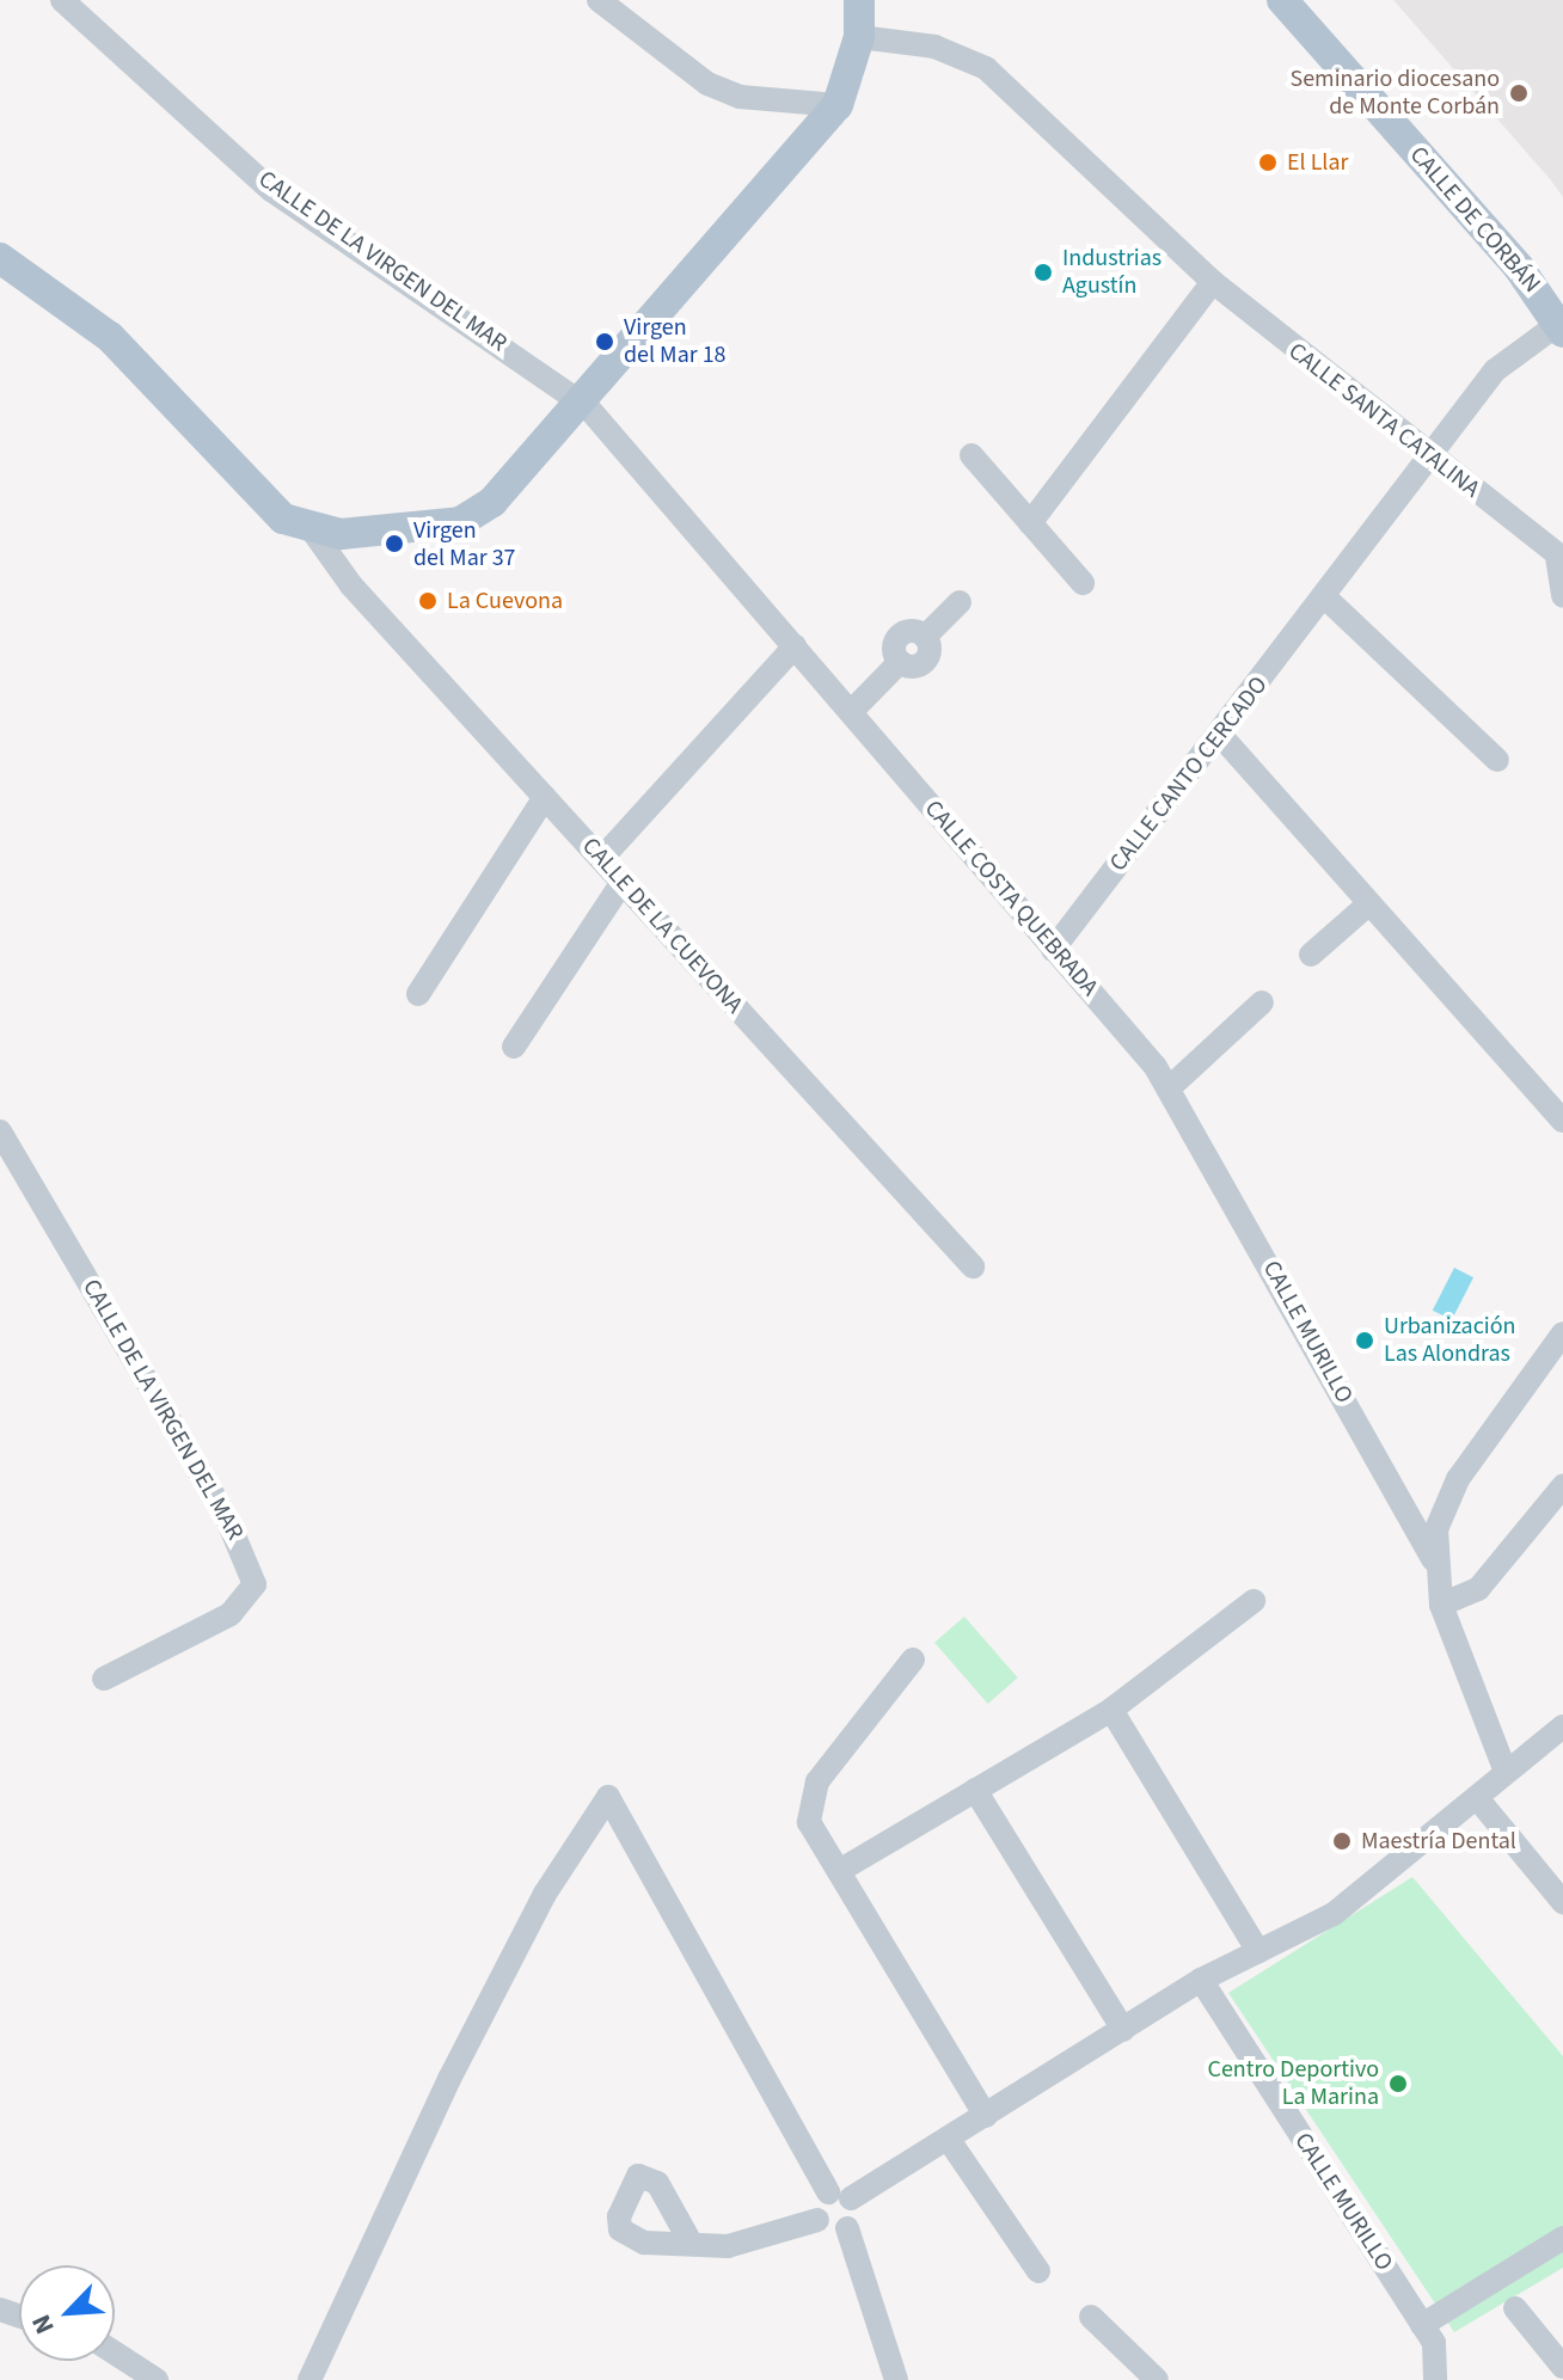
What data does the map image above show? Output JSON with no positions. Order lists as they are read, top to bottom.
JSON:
{
  "streets": {
    "main road": ["CALLE DE CORBÁN"],
    "street": [
      "CALLE DE LA VIRGEN DEL MAR",
      "CALLE SANTA CATALINA",
      "CALLE CANTO CERCADO",
      "CALLE COSTA QUEBRADA",
      "CALLE DE LA CUEVONA",
      "CALLE MURILLO"
    ]
  },
  "crossings": [
    ["CALLE DE CORBÁN", "CALLE CANTO CERCADO"],
    ["CALLE DE LA VIRGEN DEL MAR", "CALLE COSTA QUEBRADA"],
    ["CALLE SANTA CATALINA", "CALLE CANTO CERCADO"],
    ["CALLE CANTO CERCADO", "CALLE COSTA QUEBRADA"],
    ["CALLE COSTA QUEBRADA", "CALLE MURILLO"]
  ],
  "places": [
    "Seminario diocesano de Monte Corbán",
    "El Llar",
    "Industrias Agustín",
    "Virgen del Mar 18",
    "Virgen del Mar 37",
    "La Cuevona",
    "Urbanización Las Alondras",
    "Maestría Dental",
    "Centro Deportivo La Marina"
  ],
  "north": "bottom left"
}
